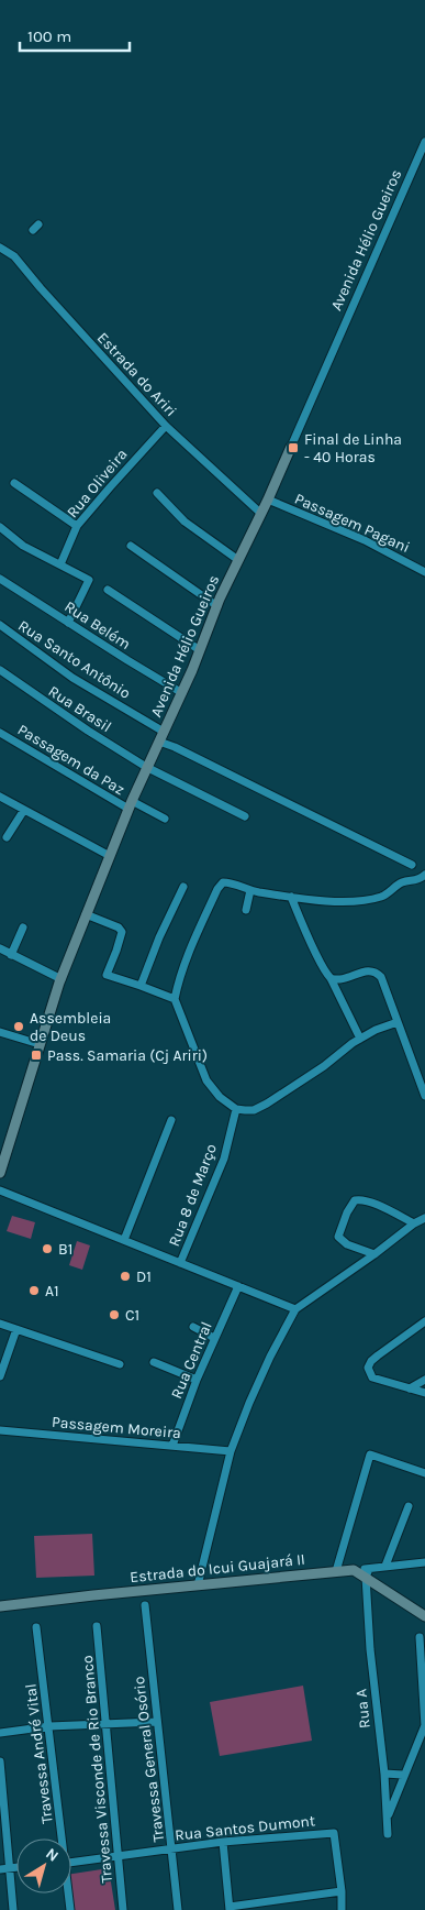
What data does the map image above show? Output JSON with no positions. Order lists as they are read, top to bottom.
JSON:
{
  "streets": {
    "main road": ["Avenida Hélio Gueiros", "Estrada do Icui Guajará II"],
    "street": [
      "Estrada do Ariri",
      "Rua Oliveira",
      "Passagem Pagani",
      "Rua Belém",
      "Rua Santo Antônio",
      "Rua Brasil",
      "Passagem da Paz",
      "Rua 8 de Março",
      "Rua Central",
      "Passagem Moreira",
      "Rua A",
      "Travessa André Vital",
      "Travessa General Osório",
      "Travessa Visconde de Rio Branco",
      "Rua Santos Dumont"
    ]
  },
  "crossings": [
    ["Avenida Hélio Gueiros", "Estrada do Ariri"],
    ["Avenida Hélio Gueiros", "Passagem Pagani"],
    ["Avenida Hélio Gueiros", "Rua Belém"],
    ["Avenida Hélio Gueiros", "Rua Santo Antônio"],
    ["Avenida Hélio Gueiros", "Rua Brasil"],
    ["Avenida Hélio Gueiros", "Passagem da Paz"],
    ["Estrada do Ariri", "Rua Oliveira"],
    ["Rua Central", "Passagem Moreira"],
    ["Estrada do Icui Guajará II", "Rua A"],
    ["Travessa General Osório", "Rua Santos Dumont"],
    ["Travessa Visconde de Rio Branco", "Rua Santos Dumont"]
  ],
  "places": {
    "transit": ["Final de Linha - 40 Horas", "Pass. Samaria (Cj Ariri)"],
    "other": [
      "Assembleia de Deus",
      "B1",
      "D1",
      "A1",
      "C1"
    ]
  },
  "scale_bar": "100 m",
  "north": "top right"
}
